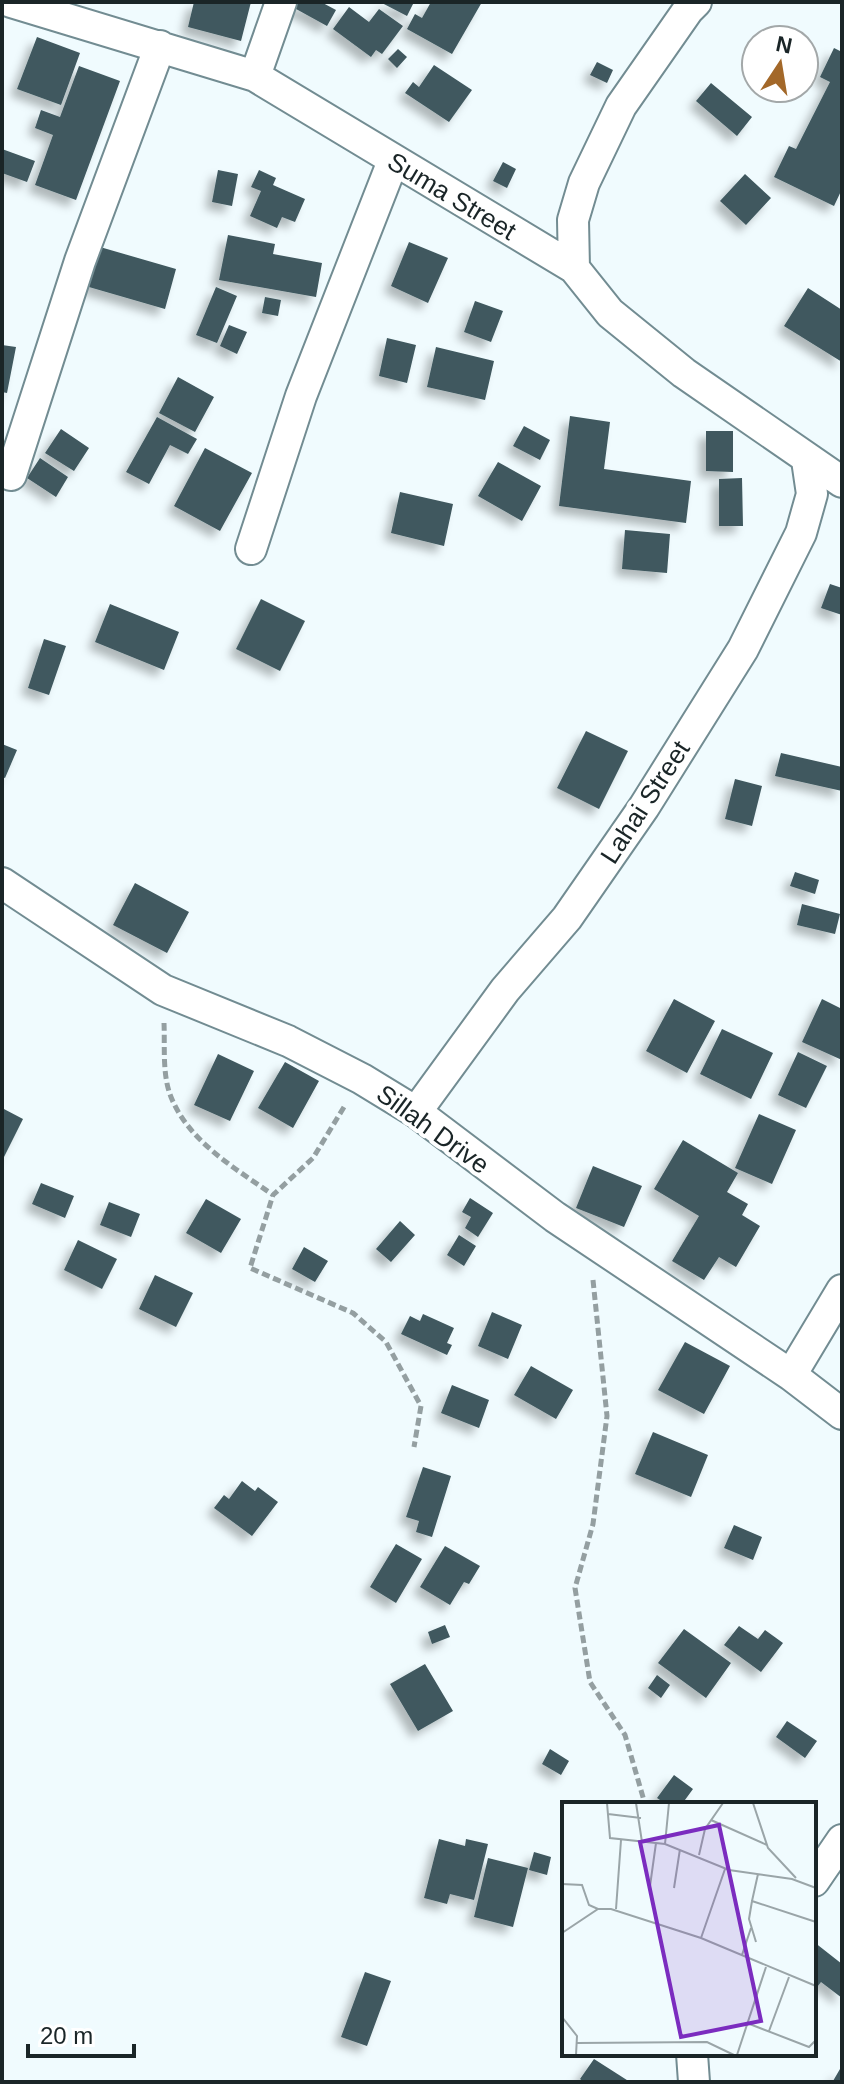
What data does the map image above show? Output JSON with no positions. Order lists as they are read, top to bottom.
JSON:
{
  "streets": {
    "street": ["Suma Street", "Lahai Street", "Sillah Drive"]
  },
  "crossings": [
    ["Suma Street", "Lahai Street"],
    ["Lahai Street", "Sillah Drive"]
  ],
  "scale_bar": "20 m",
  "north": "top"
}
